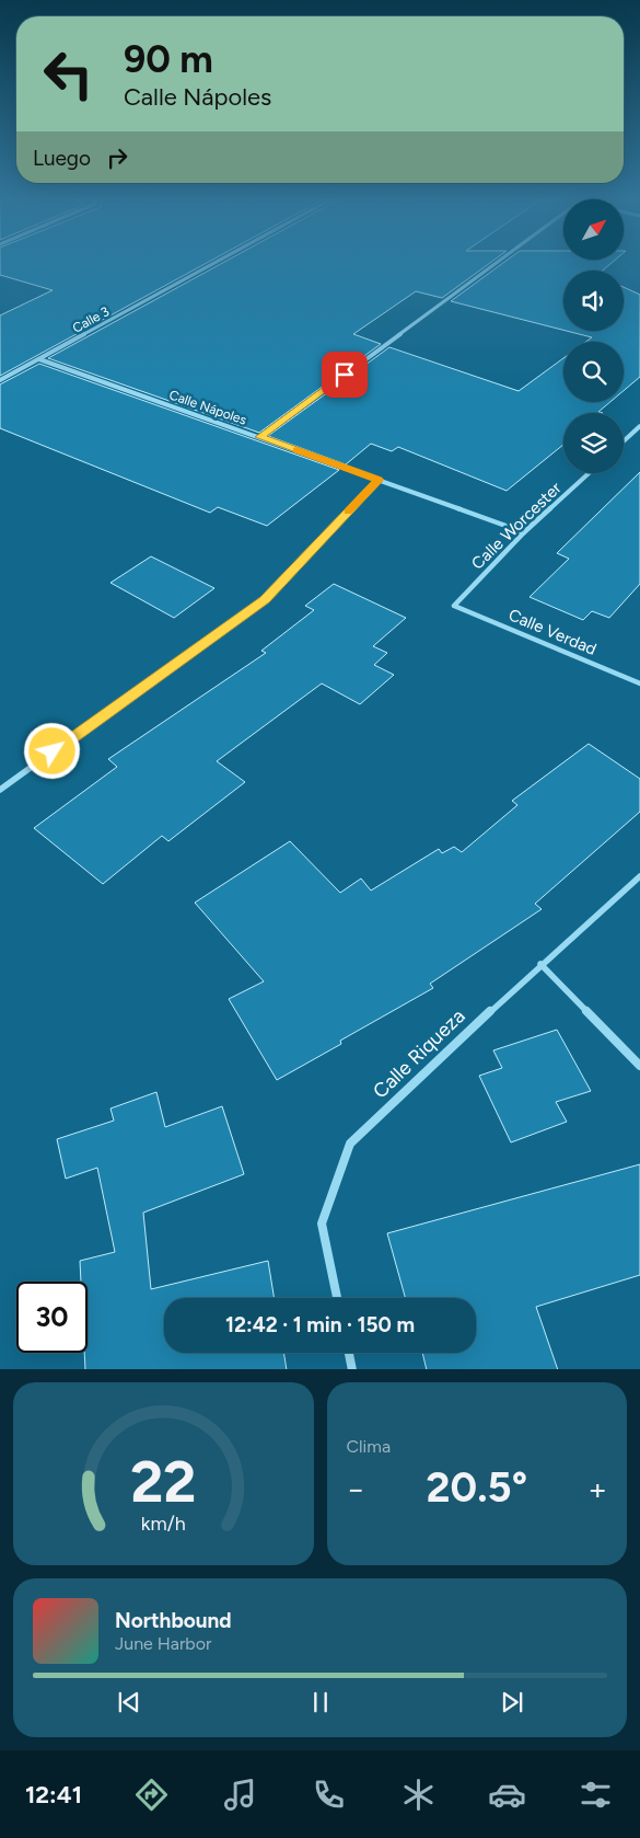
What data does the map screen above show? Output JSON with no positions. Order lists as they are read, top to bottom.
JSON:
{
  "streets": {
    "street": [
      "Calle 3",
      "Calle Nápoles",
      "Calle Worcester",
      "Calle Verdad",
      "Calle Riqueza"
    ]
  },
  "crossings": [
    ["Calle 3", "Calle Nápoles"],
    ["Calle Nápoles", "Calle Worcester"],
    ["Calle Worcester", "Calle Verdad"]
  ],
  "north": "top right",
  "page": {
    "turn": ["90 m", "Calle Nápoles"],
    "then": "Luego",
    "limit": "30",
    "trip": "12:42 · 1 min · 150 m",
    "tile": "Clima",
    "heat": ["−", "20.5°", "+"],
    "song": ["Northbound", "June Harbor"],
    "tabs": "12:41",
    "gauge": ["22", "km/h"]
  }
}
